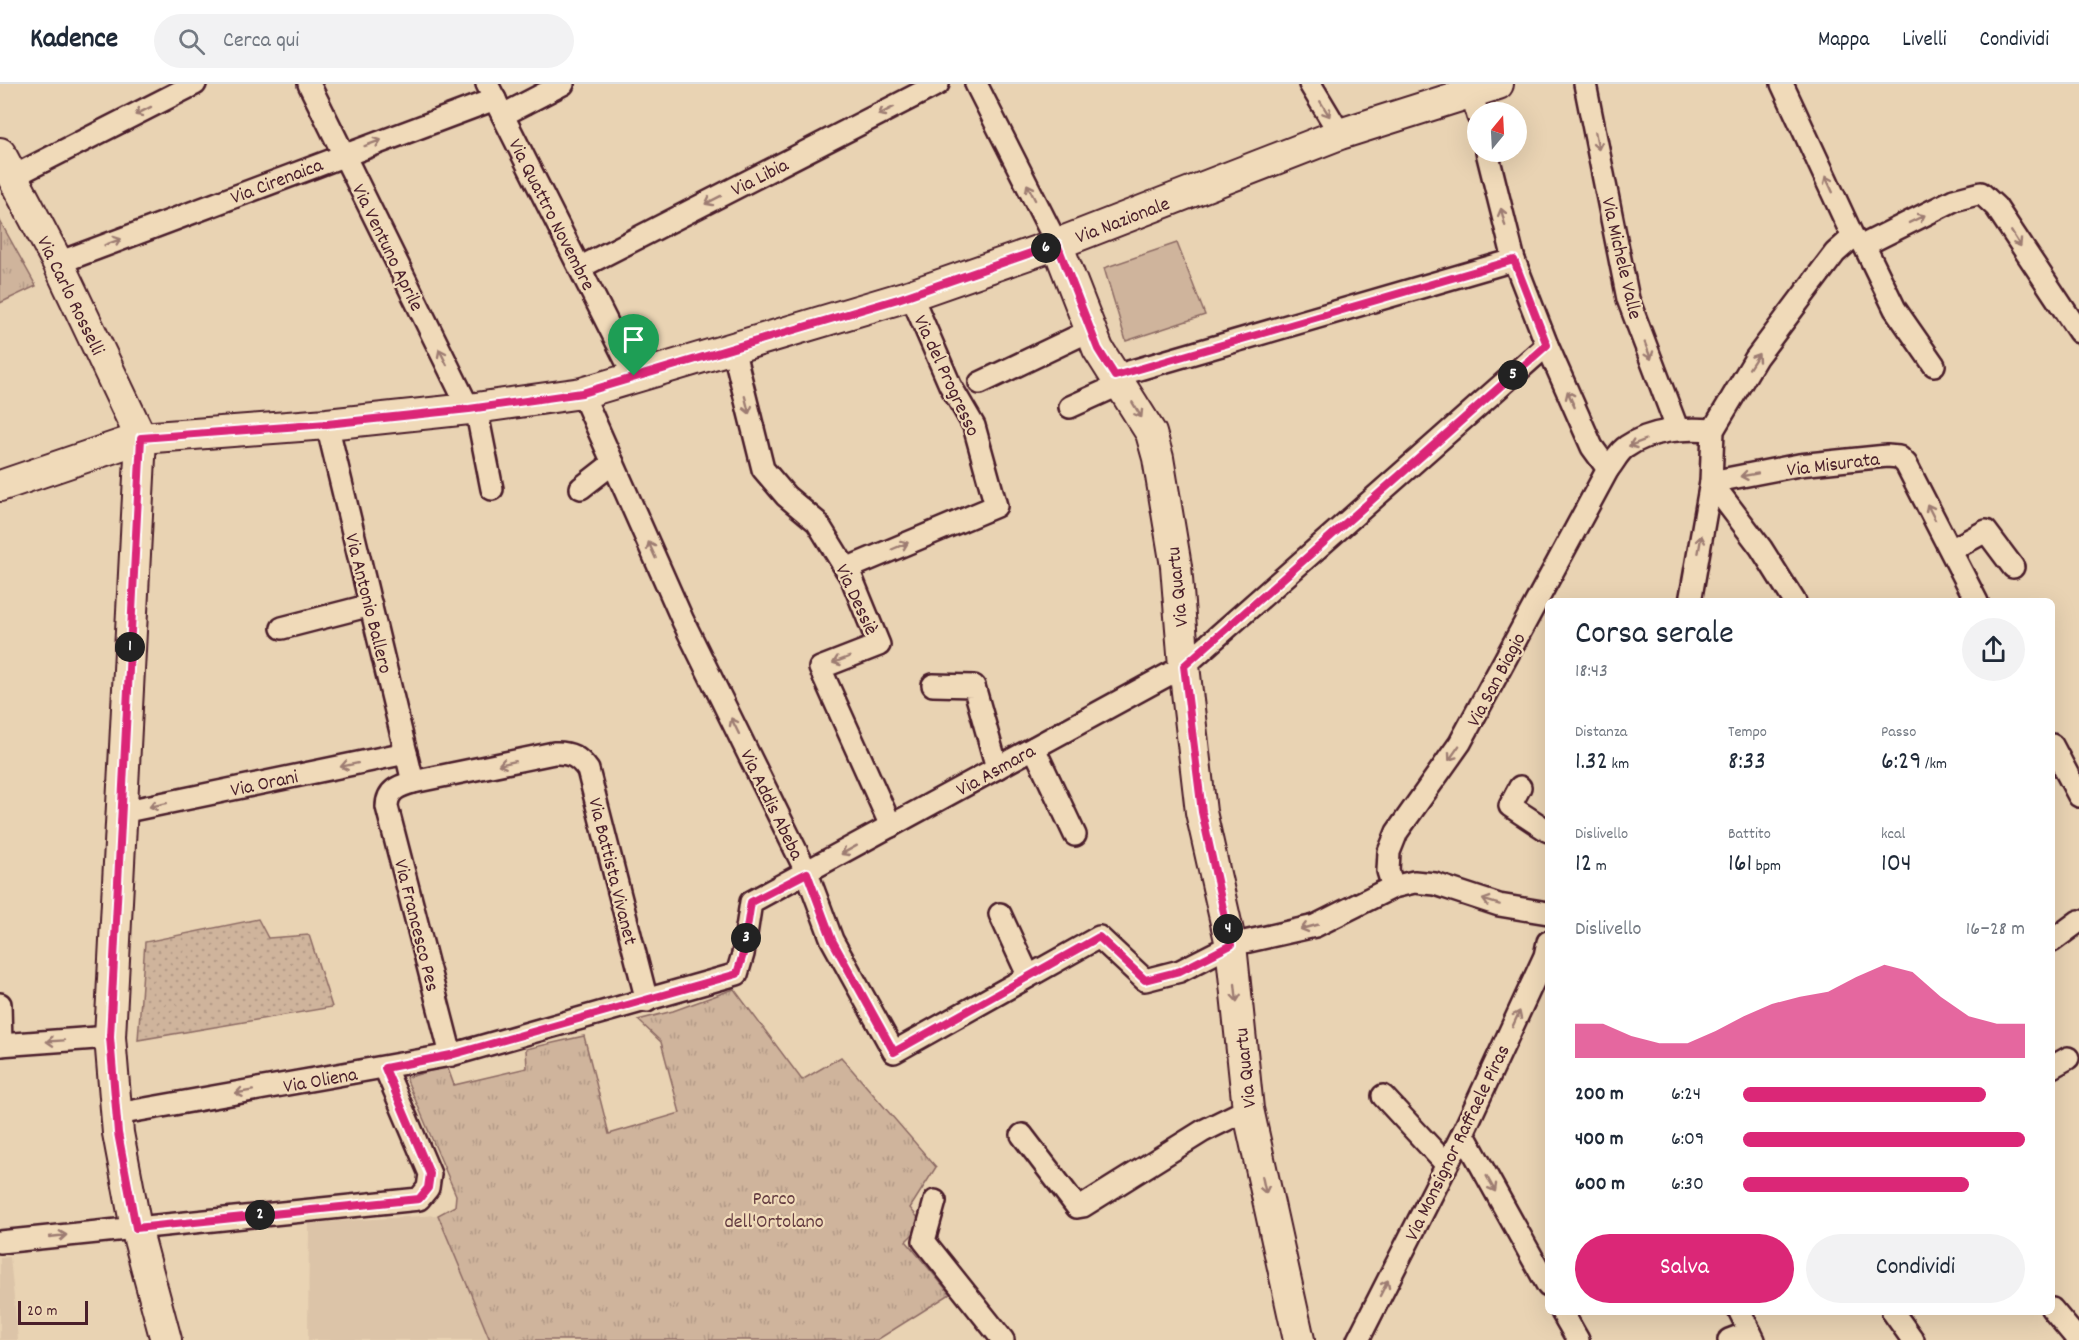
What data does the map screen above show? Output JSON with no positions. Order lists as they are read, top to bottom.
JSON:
{
  "streets": {
    "street": [
      "Via Libia",
      "Via Cirenaica",
      "Via Quattro Novembre",
      "Via Nazionale",
      "Via Ventuno Aprile",
      "Via Michele Valle",
      "Via Carlo Rosselli",
      "Via del Progresso",
      "Via Misurata",
      "Via Quartu",
      "Via Dessiè",
      "Via Antonio Ballero",
      "Via San Biagio",
      "Via Asmara",
      "Via Orani",
      "Via Addis Abeba",
      "Via Battista Vivanet",
      "Via Francesco Pes",
      "Via Oliena",
      "Via Monsignor Raffaele Piras"
    ]
  },
  "crossings": [
    ["Via Libia", "Via Quattro Novembre"],
    ["Via Cirenaica", "Via Quattro Novembre"],
    ["Via Cirenaica", "Via Ventuno Aprile"],
    ["Via Cirenaica", "Via Carlo Rosselli"],
    ["Via Quattro Novembre", "Via Nazionale"],
    ["Via Nazionale", "Via Ventuno Aprile"],
    ["Via Nazionale", "Via Carlo Rosselli"],
    ["Via Nazionale", "Via del Progresso"],
    ["Via Nazionale", "Via Quartu"],
    ["Via Nazionale", "Via Dessiè"],
    ["Via Nazionale", "Via Antonio Ballero"],
    ["Via Nazionale", "Via Addis Abeba"],
    ["Via Michele Valle", "Via San Biagio"],
    ["Via del Progresso", "Via Dessiè"],
    ["Via Quartu", "Via Asmara"],
    ["Via Quartu", "Via Addis Abeba"],
    ["Via Dessiè", "Via Asmara"],
    ["Via Antonio Ballero", "Via Orani"],
    ["Via Antonio Ballero", "Via Battista Vivanet"],
    ["Via Antonio Ballero", "Via Francesco Pes"],
    ["Via Asmara", "Via Addis Abeba"],
    ["Via Asmara", "Via Oliena"],
    ["Via Addis Abeba", "Via Oliena"],
    ["Via Battista Vivanet", "Via Francesco Pes"],
    ["Via Battista Vivanet", "Via Oliena"],
    ["Via Francesco Pes", "Via Oliena"]
  ],
  "one_way": [
    "Via Libia",
    "Via Ventuno Aprile",
    "Via Misurata",
    "Via Quartu",
    "Via Dessiè",
    "Via San Biagio",
    "Via Addis Abeba",
    "Via Oliena",
    "Via Monsignor Raffaele Piras"
  ],
  "parks": ["Parco dell'Ortolano"],
  "scale_bar": "20 m",
  "north": "top",
  "page": {
    "header": "Kadence",
    "search": "Cerca qui",
    "nav": ["Mappa", "Livelli", "Condividi"],
    "pins": [
      "6",
      "5",
      "1",
      "4",
      "3",
      "2"
    ],
    "heading": ["Corsa serale", "18:43"],
    "stats": [
      ["Distanza", "1.32 km"],
      ["Tempo", "8:33"],
      ["Passo", "6:29 /km"],
      ["Dislivello", "12 m"],
      ["Battito", "161 bpm"],
      ["kcal", "104"]
    ],
    "chart": ["Dislivello", "16–28 m"],
    "list": [
      {
        "name": "200 m",
        "note": "6:24"
      },
      {
        "name": "400 m",
        "note": "6:09"
      },
      {
        "name": "600 m",
        "note": "6:30"
      }
    ],
    "buttons": ["Salva", "Condividi"],
    "scale": "20 m"
  }
}
